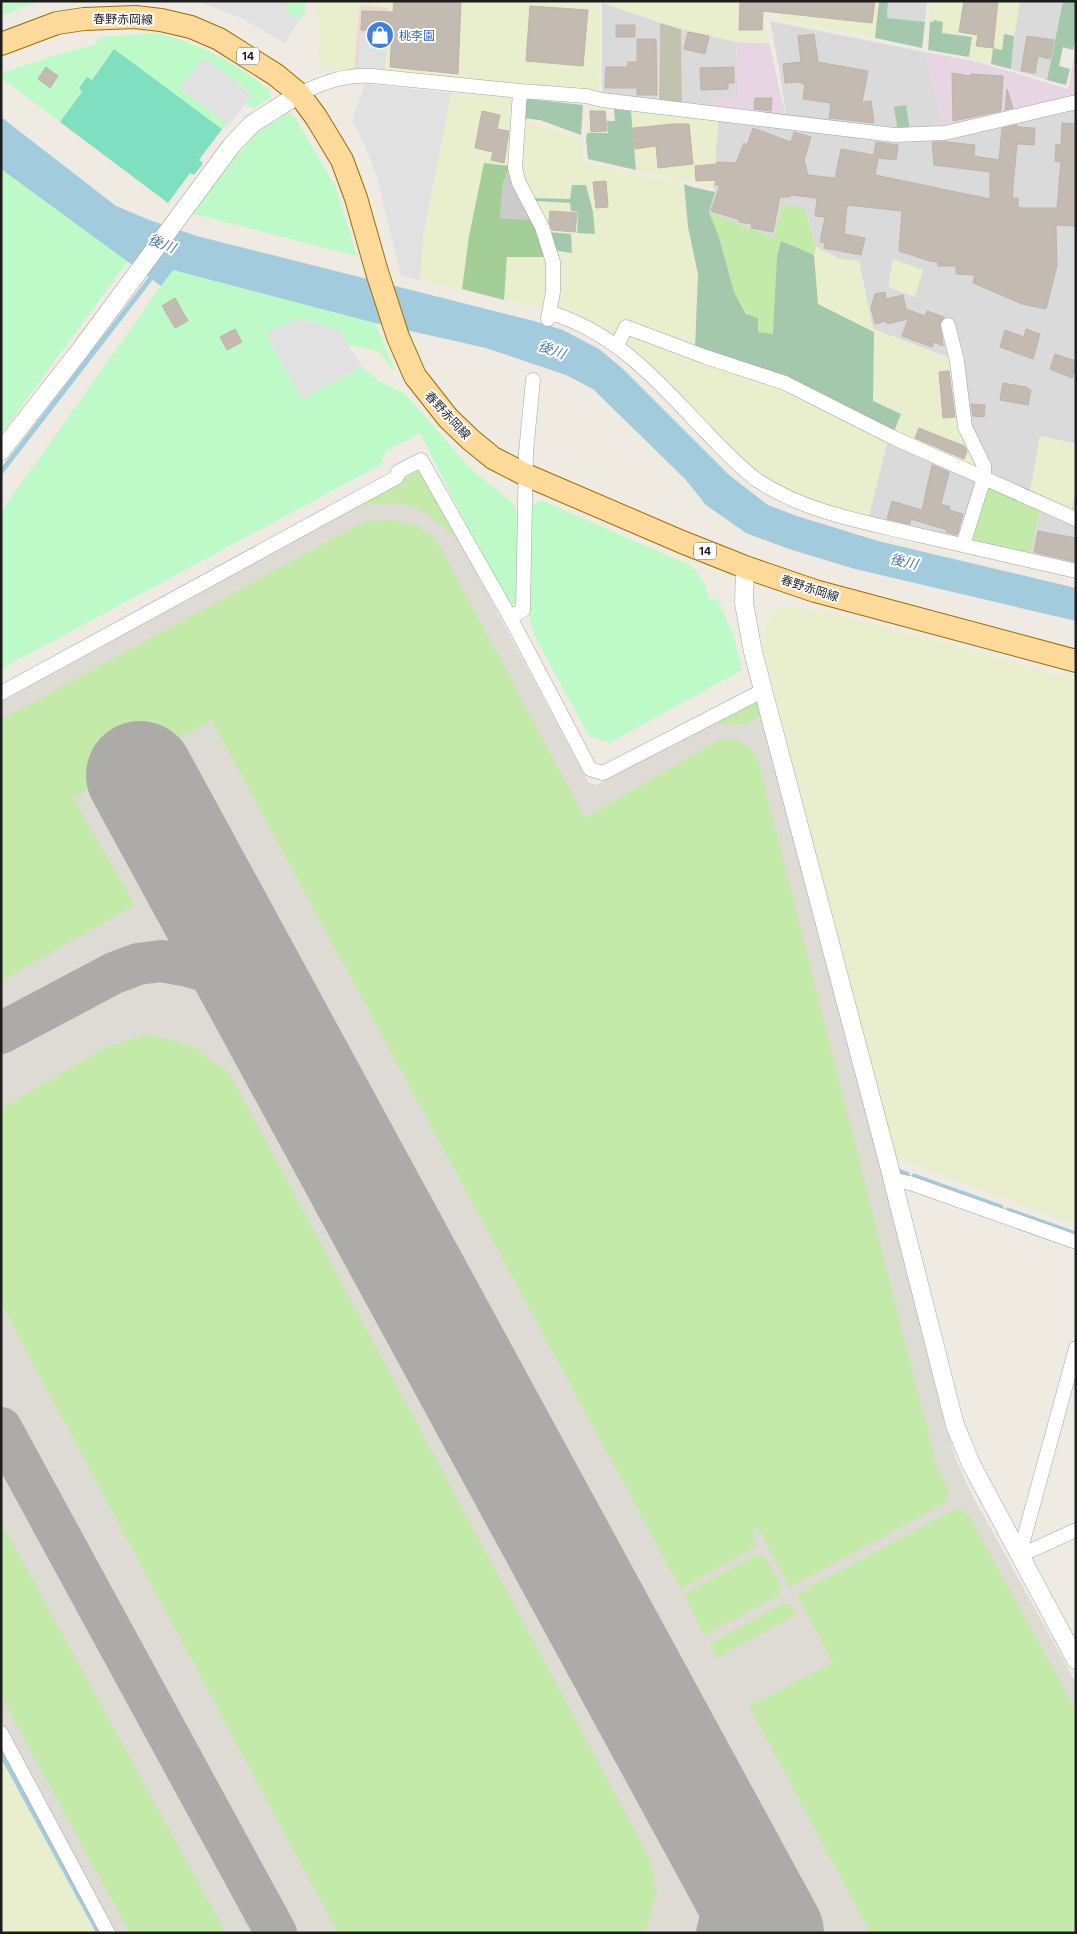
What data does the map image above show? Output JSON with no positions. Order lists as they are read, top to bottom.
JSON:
{
  "streets": {
    "main road": ["春野赤岡線", "14"]
  },
  "water": ["後川"],
  "places": {
    "shop": ["桃李園"]
  }
}
